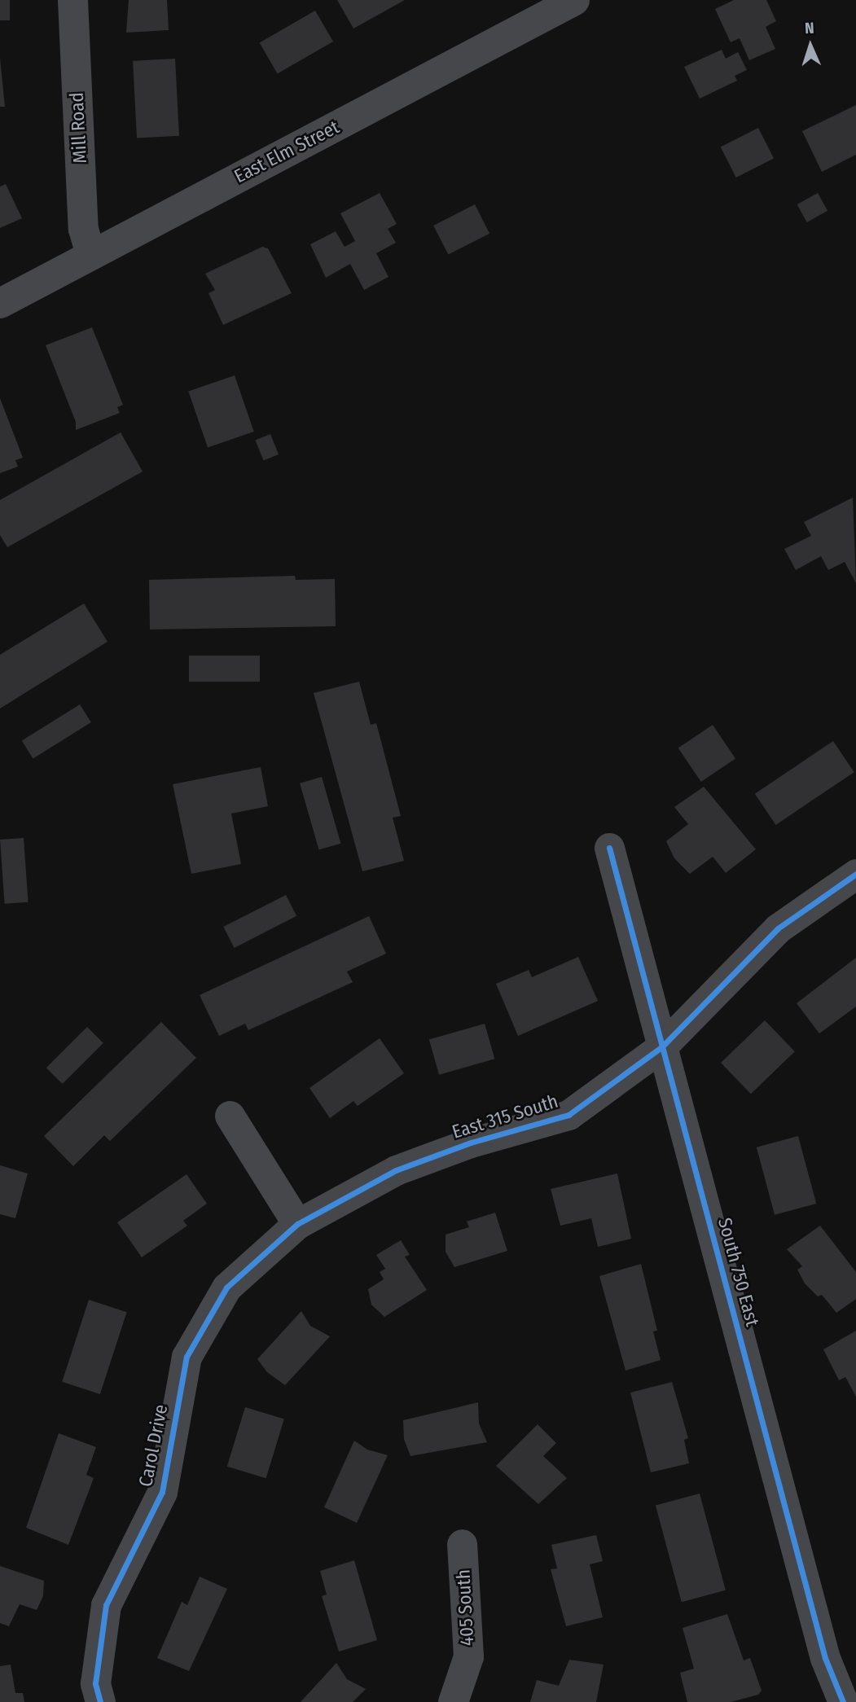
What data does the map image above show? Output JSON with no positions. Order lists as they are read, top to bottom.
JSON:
{
  "streets": {
    "street": [
      "Mill Road",
      "East Elm Street",
      "East 315 South",
      "South 750 East",
      "Carol Drive",
      "405 South"
    ]
  },
  "crossings": [
    ["Mill Road", "East Elm Street"],
    ["East 315 South", "South 750 East"],
    ["East 315 South", "Carol Drive"]
  ],
  "north": "top"
}
